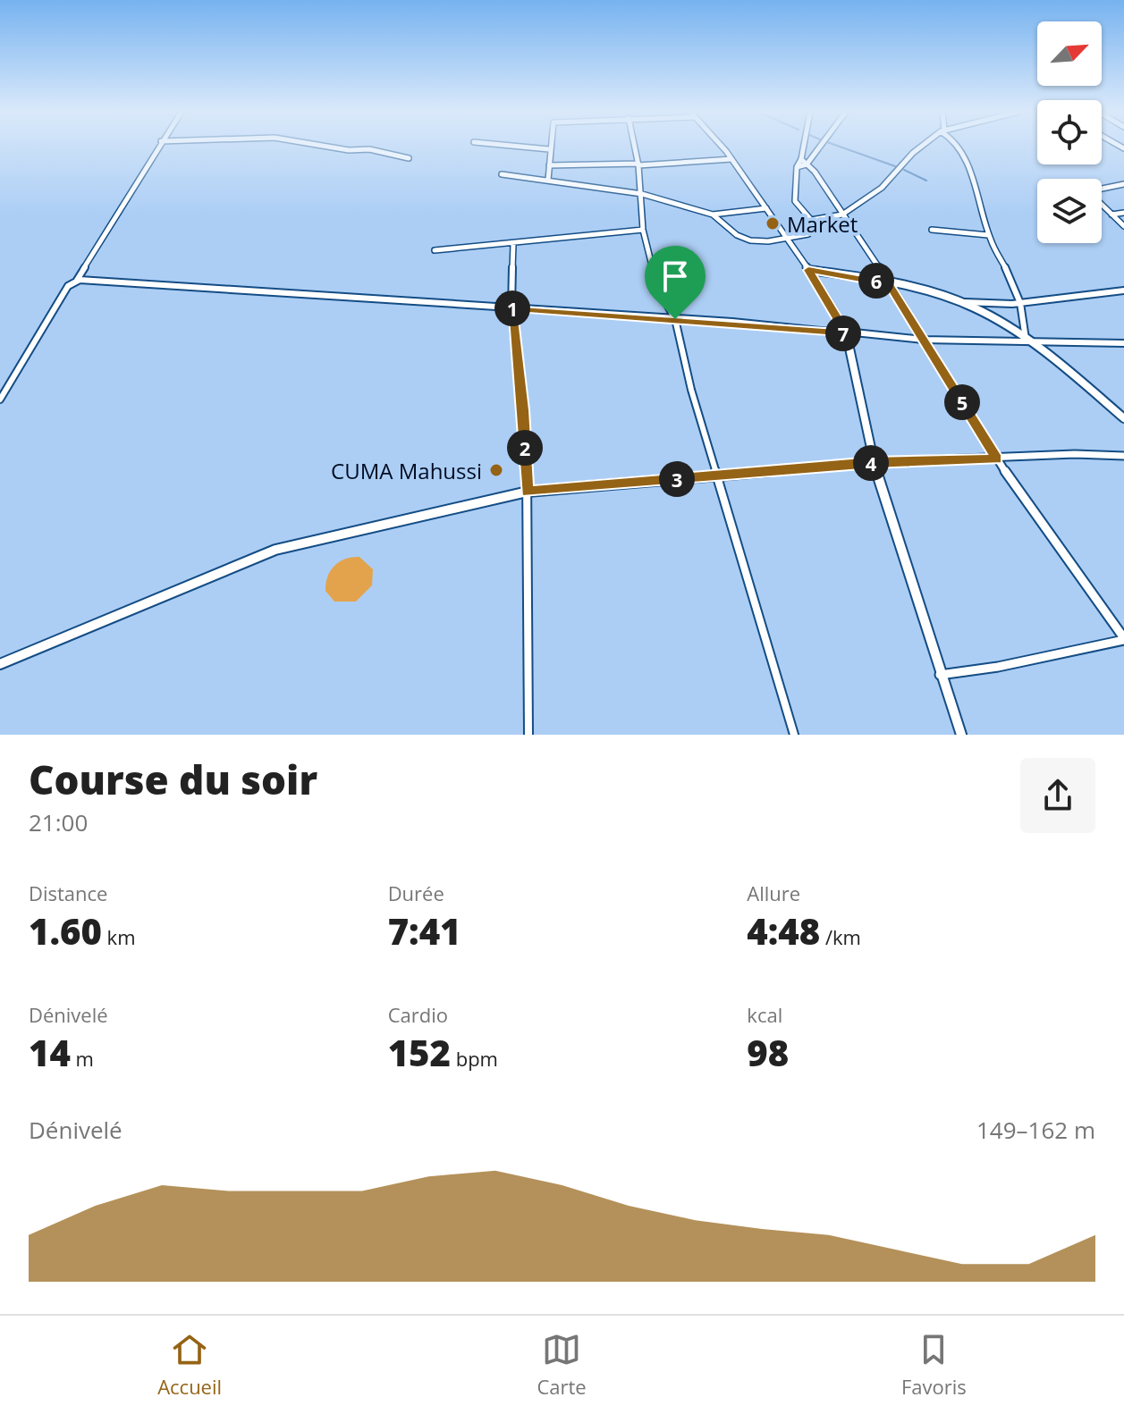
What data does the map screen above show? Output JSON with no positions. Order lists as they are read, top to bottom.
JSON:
{
  "places": ["Market", "CUMA Mahussi"],
  "north": "top right",
  "page": {
    "pins": [
      "6",
      "1",
      "7",
      "5",
      "2",
      "4",
      "3"
    ],
    "heading": ["Course du soir", "21:00"],
    "stats": [
      ["Distance", "1.60 km"],
      ["Durée", "7:41"],
      ["Allure", "4:48 /km"],
      ["Dénivelé", "14 m"],
      ["Cardio", "152 bpm"],
      ["kcal", "98"]
    ],
    "chart": ["Dénivelé", "149–162 m"],
    "tabs": ["Accueil", "Carte", "Favoris"]
  }
}
